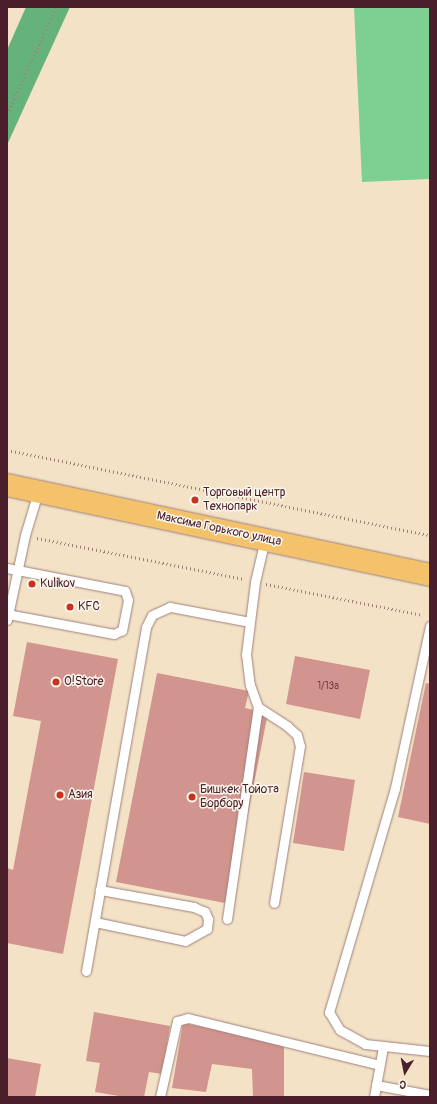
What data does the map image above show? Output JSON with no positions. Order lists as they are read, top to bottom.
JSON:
{
  "streets": {
    "main road": ["Максима Горького улица"]
  },
  "places": [
    "Торговый центр Технопарк",
    "Kulikov",
    "KFC",
    "O!Store",
    "Азия",
    "Бишкек Тойота Борбору"
  ],
  "house_numbers": ["1/13a"],
  "north": "bottom"
}
